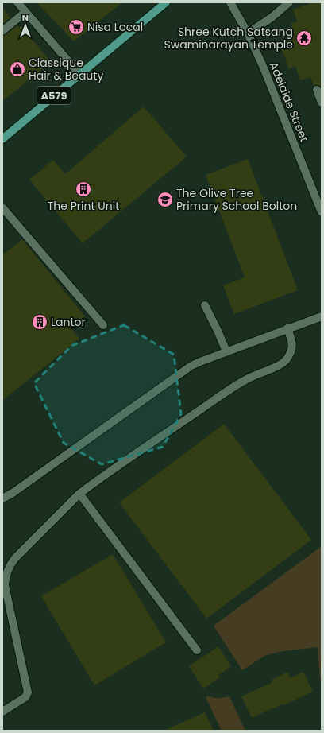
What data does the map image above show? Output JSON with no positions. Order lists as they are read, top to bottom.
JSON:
{
  "streets": {
    "main road": ["A579"],
    "street": ["Adelaide Street"]
  },
  "places": {
    "supermarket": ["Nisa Local"],
    "temple": ["Shree Kutch Satsang Swaminarayan Temple"],
    "shop": ["Classique Hair & Beauty"],
    "building": ["The Print Unit", "Lantor"],
    "school or university": ["The Olive Tree Primary School Bolton"]
  },
  "north": "top"
}
